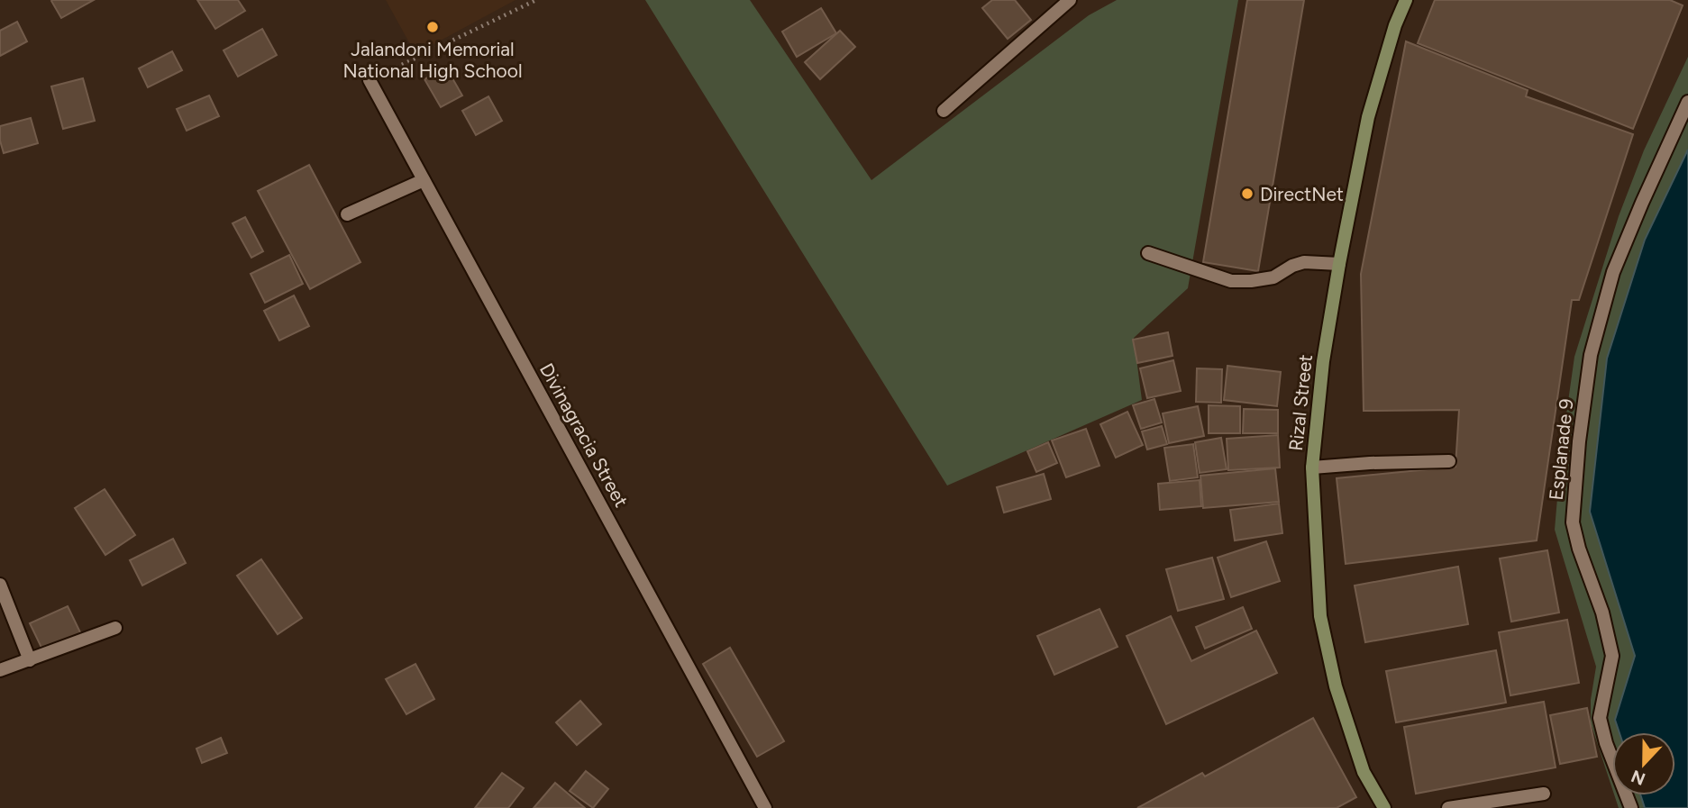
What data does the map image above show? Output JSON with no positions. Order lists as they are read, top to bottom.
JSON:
{
  "streets": {
    "main road": ["Rizal Street"],
    "street": ["Divinagracia Street", "Esplanade 9"]
  },
  "places": ["Jalandoni Memorial National High School", "DirectNet"],
  "north": "bottom"
}
